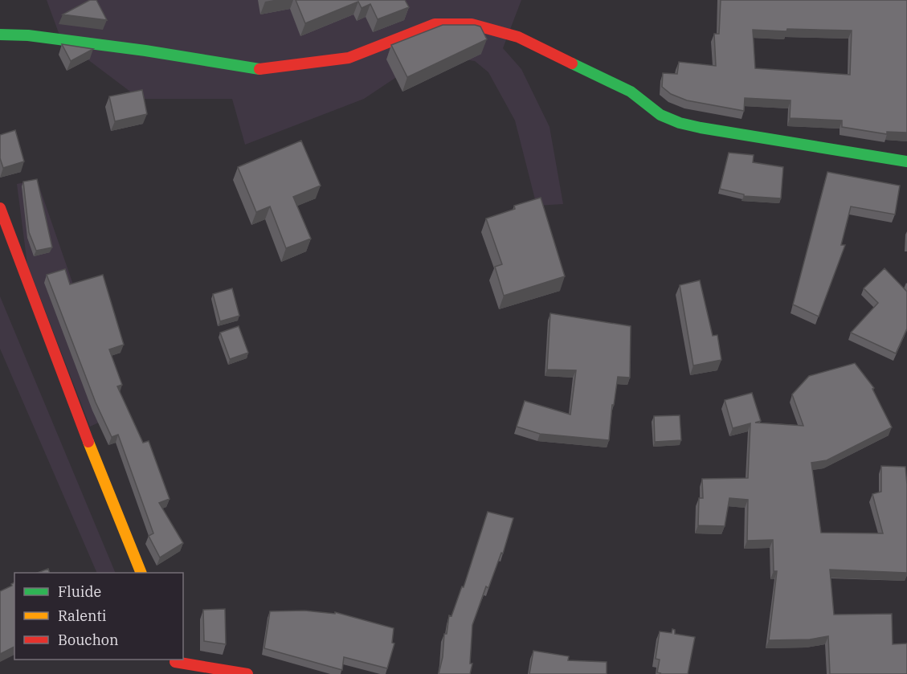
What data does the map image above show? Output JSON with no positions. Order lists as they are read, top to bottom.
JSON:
{
  "legend": ["Fluide", "Ralenti", "Bouchon"]
}
